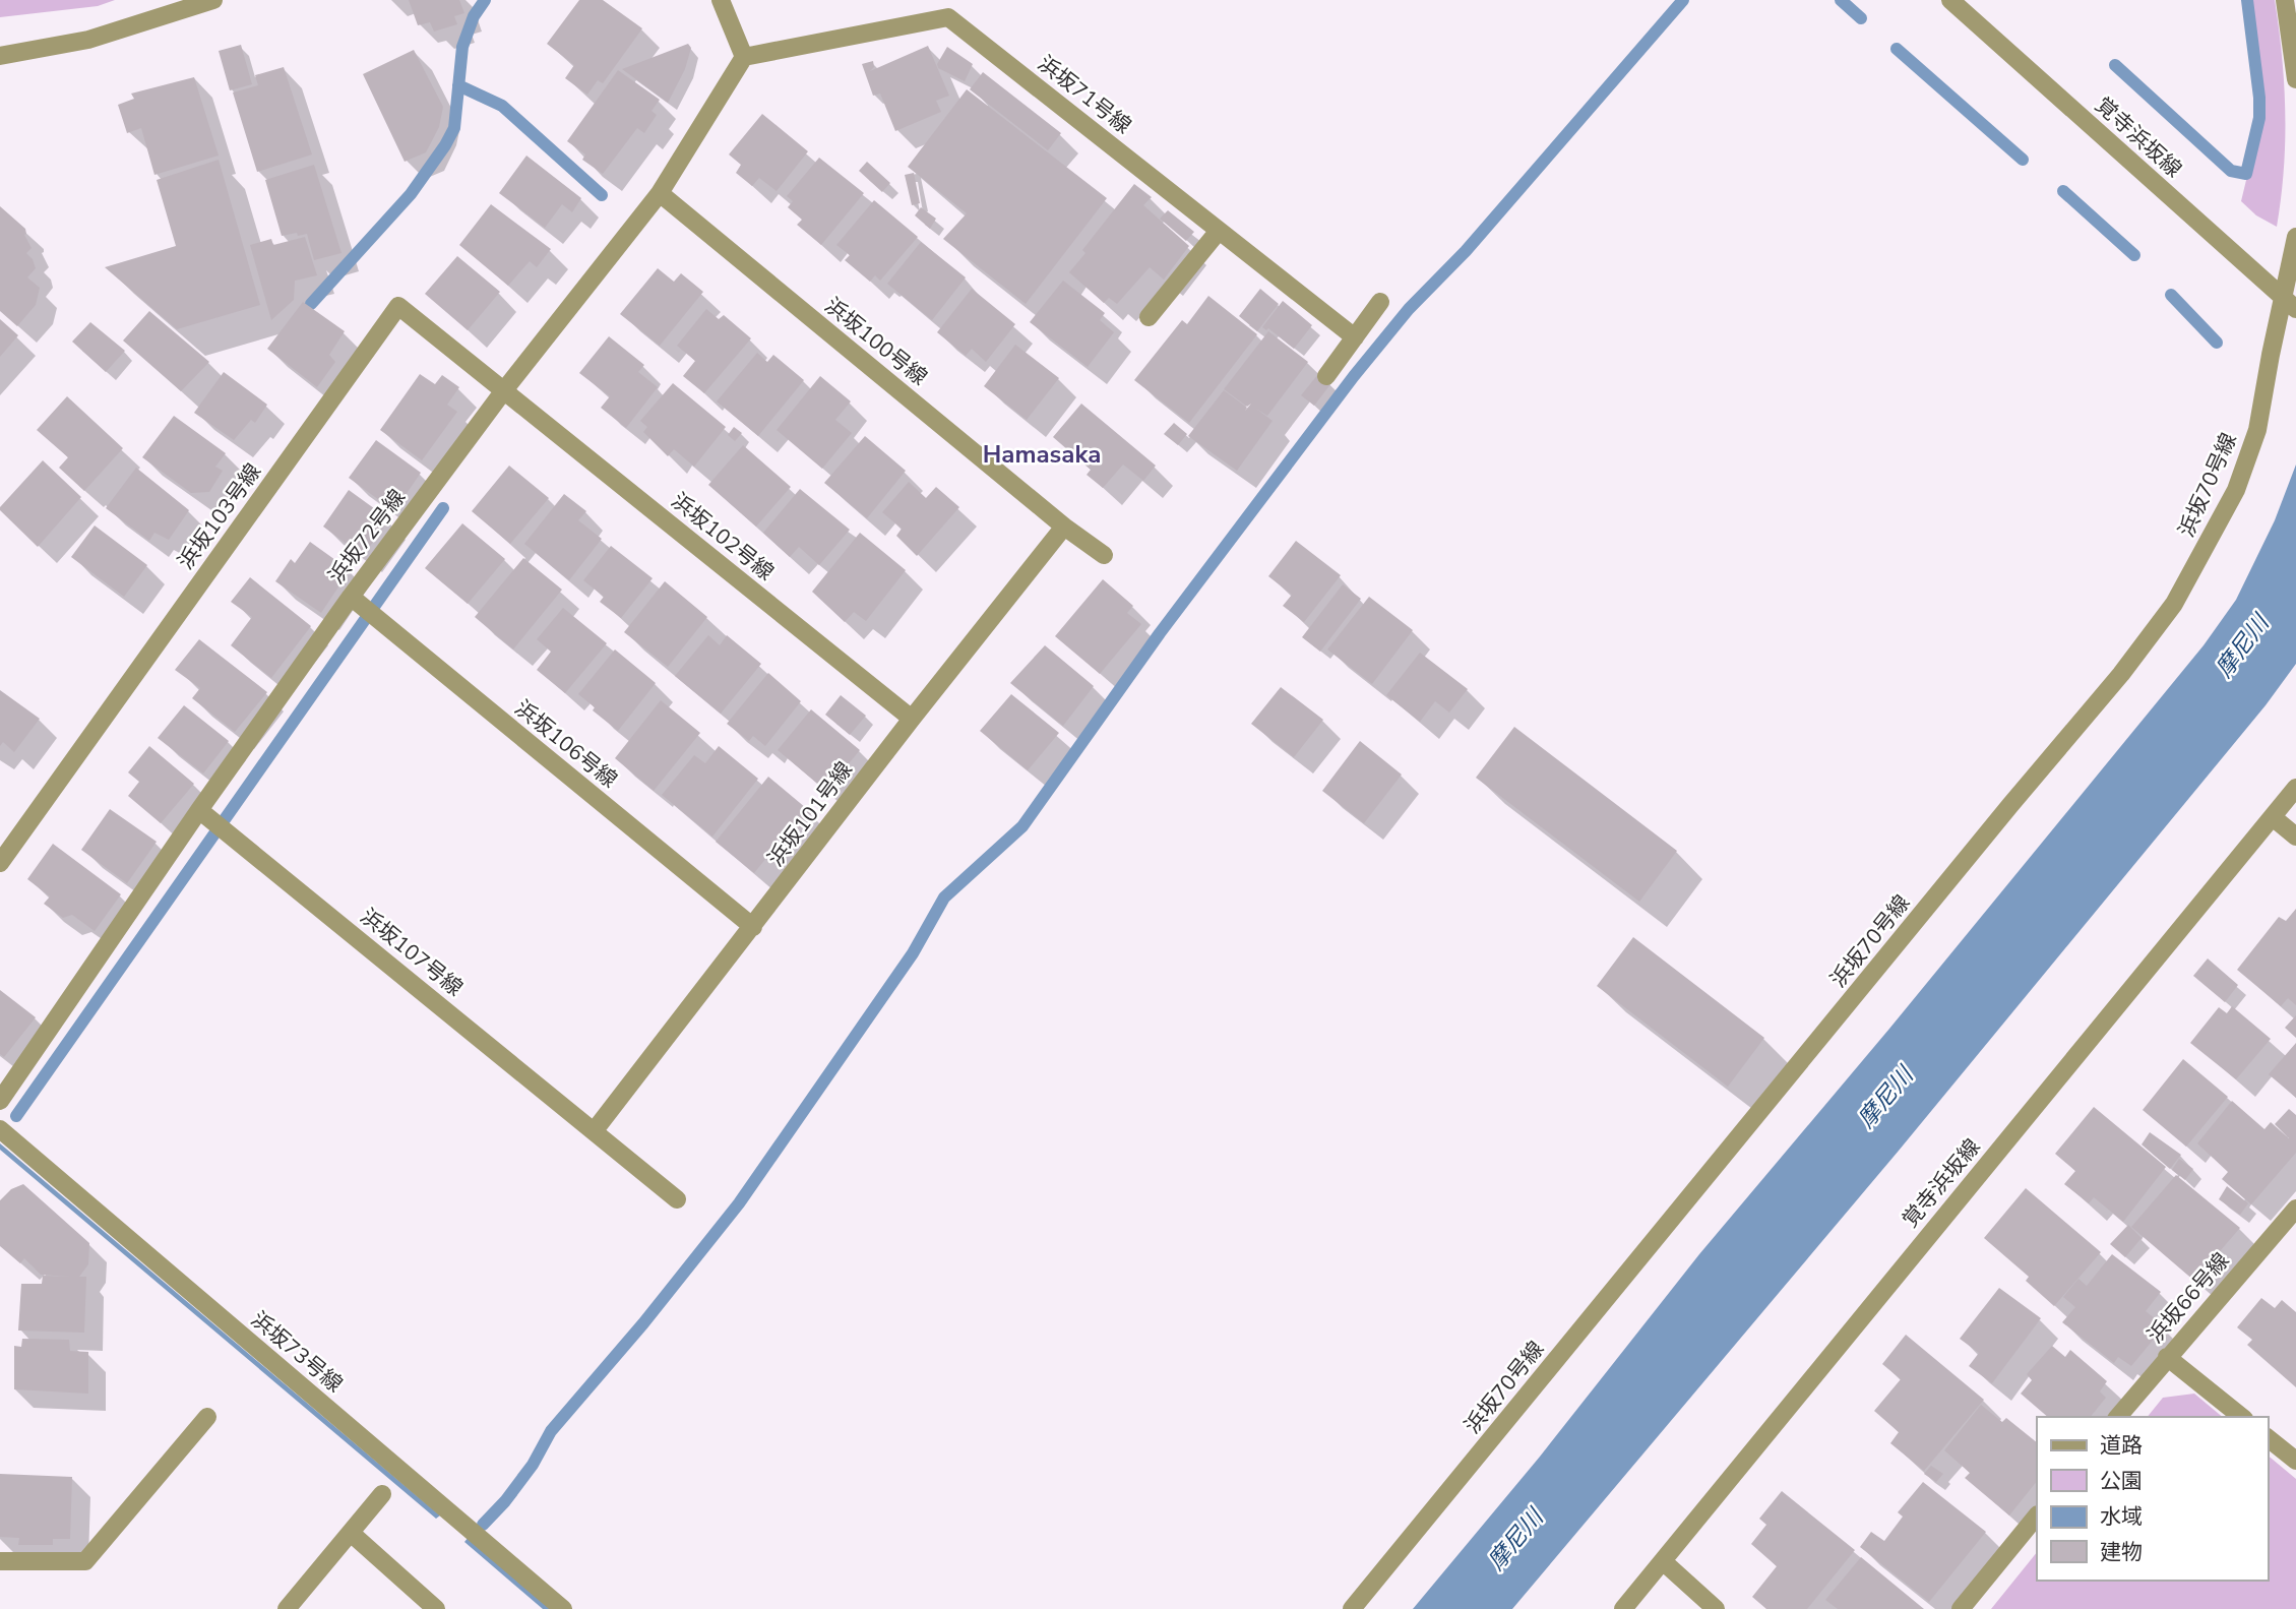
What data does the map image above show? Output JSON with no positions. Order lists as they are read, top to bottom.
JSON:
{
  "streets": {
    "street": [
      "浜坂71号線",
      "覚寺浜坂線",
      "浜坂100号線",
      "浜坂70号線",
      "浜坂103号線",
      "浜坂72号線",
      "浜坂102号線",
      "浜坂106号線",
      "浜坂101号線",
      "浜坂107号線",
      "浜坂66号線",
      "浜坂73号線"
    ]
  },
  "crossings": [
    ["浜坂71号線", "浜坂72号線"],
    ["覚寺浜坂線", "浜坂70号線"],
    ["浜坂100号線", "浜坂72号線"],
    ["浜坂100号線", "浜坂101号線"],
    ["浜坂103号線", "浜坂72号線"],
    ["浜坂103号線", "浜坂102号線"],
    ["浜坂72号線", "浜坂102号線"],
    ["浜坂72号線", "浜坂106号線"],
    ["浜坂72号線", "浜坂107号線"],
    ["浜坂102号線", "浜坂101号線"],
    ["浜坂106号線", "浜坂101号線"],
    ["浜坂101号線", "浜坂107号線"]
  ],
  "districts": ["Hamasaka"],
  "water": ["摩尼川"],
  "legend": [
    "道路",
    "公園",
    "水域",
    "建物"
  ]
}
